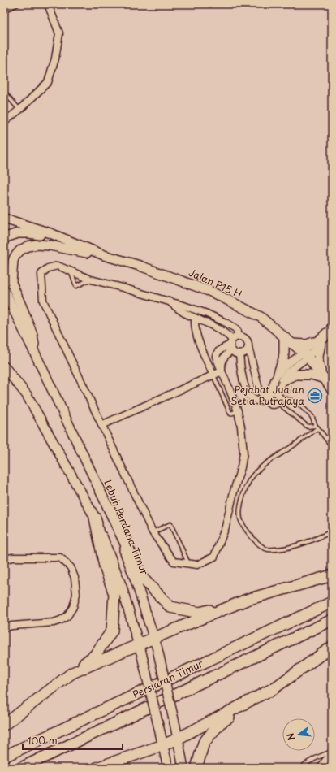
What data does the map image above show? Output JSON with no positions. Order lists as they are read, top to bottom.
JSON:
{
  "streets": {
    "main road": ["Jalan P15 H", "Lebuh Perdana Timur", "Persiaran Timur"]
  },
  "places": {
    "office": ["Pejabat Jualan Setia Putrajaya"]
  },
  "scale_bar": "100 m",
  "north": "left"
}
